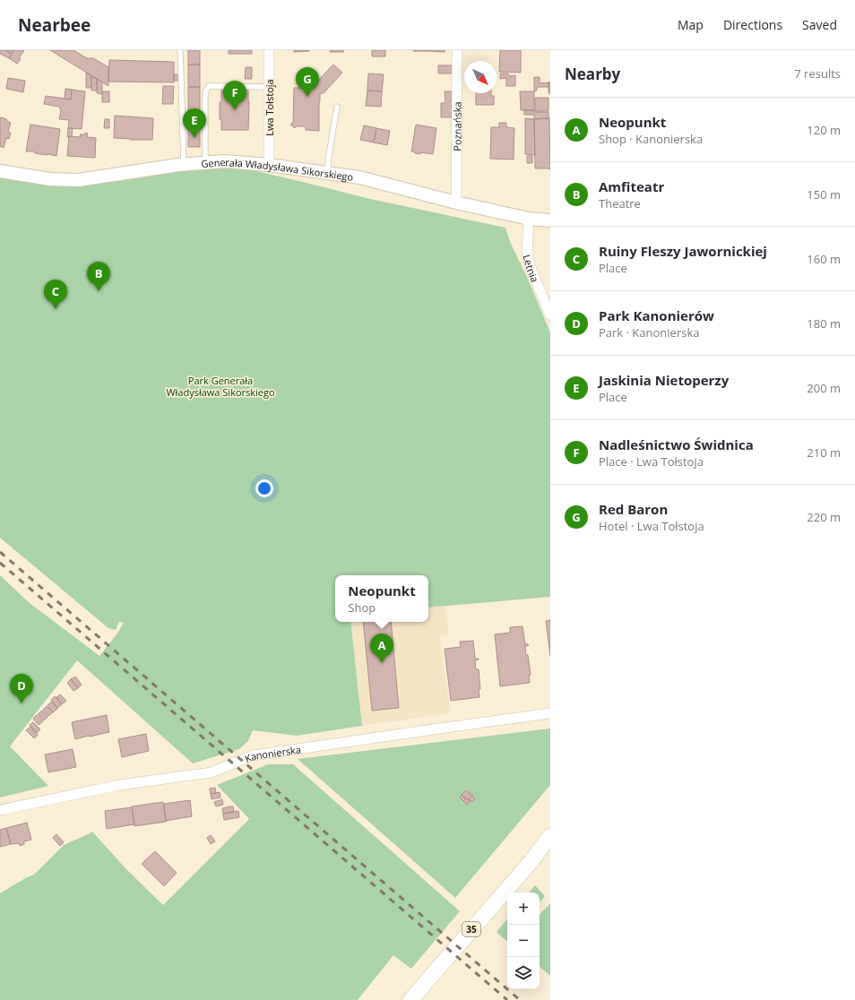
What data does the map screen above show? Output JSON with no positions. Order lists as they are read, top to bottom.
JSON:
{
  "streets": {
    "main road": ["35"],
    "street": [
      "Lwa Tołstoja",
      "Poznańska",
      "Generała Władysława Sikorskiego",
      "Letnia",
      "Kanonierska"
    ]
  },
  "crossings": [
    ["Lwa Tołstoja", "Generała Władysława Sikorskiego"],
    ["Poznańska", "Generała Władysława Sikorskiego"],
    ["Generała Władysława Sikorskiego", "Letnia"]
  ],
  "parks": ["Park Generała Władysława Sikorskiego"],
  "north": "bottom right",
  "page": {
    "header": "Nearbee",
    "nav": ["Map", "Directions", "Saved"],
    "heading": ["Nearby", "7 results"],
    "pins": [
      "G",
      "F",
      "E",
      "B",
      "C",
      "A",
      "D"
    ],
    "list": [
      {
        "mark": "A",
        "name": "Neopunkt",
        "note": "Shop · Kanonierska",
        "value": "120 m"
      },
      {
        "mark": "B",
        "name": "Amfiteatr",
        "note": "Theatre",
        "value": "150 m"
      },
      {
        "mark": "C",
        "name": "Ruiny Fleszy Jawornickiej",
        "note": "Place",
        "value": "160 m"
      },
      {
        "mark": "D",
        "name": "Park Kanonierów",
        "note": "Park · Kanonierska",
        "value": "180 m"
      },
      {
        "mark": "E",
        "name": "Jaskinia Nietoperzy",
        "note": "Place",
        "value": "200 m"
      },
      {
        "mark": "F",
        "name": "Nadleśnictwo Świdnica",
        "note": "Place · Lwa Tołstoja",
        "value": "210 m"
      },
      {
        "mark": "G",
        "name": "Red Baron",
        "note": "Hotel · Lwa Tołstoja",
        "value": "220 m"
      }
    ],
    "popup": ["Neopunkt", "Shop"],
    "map_buttons": ["+", "−"]
  }
}
